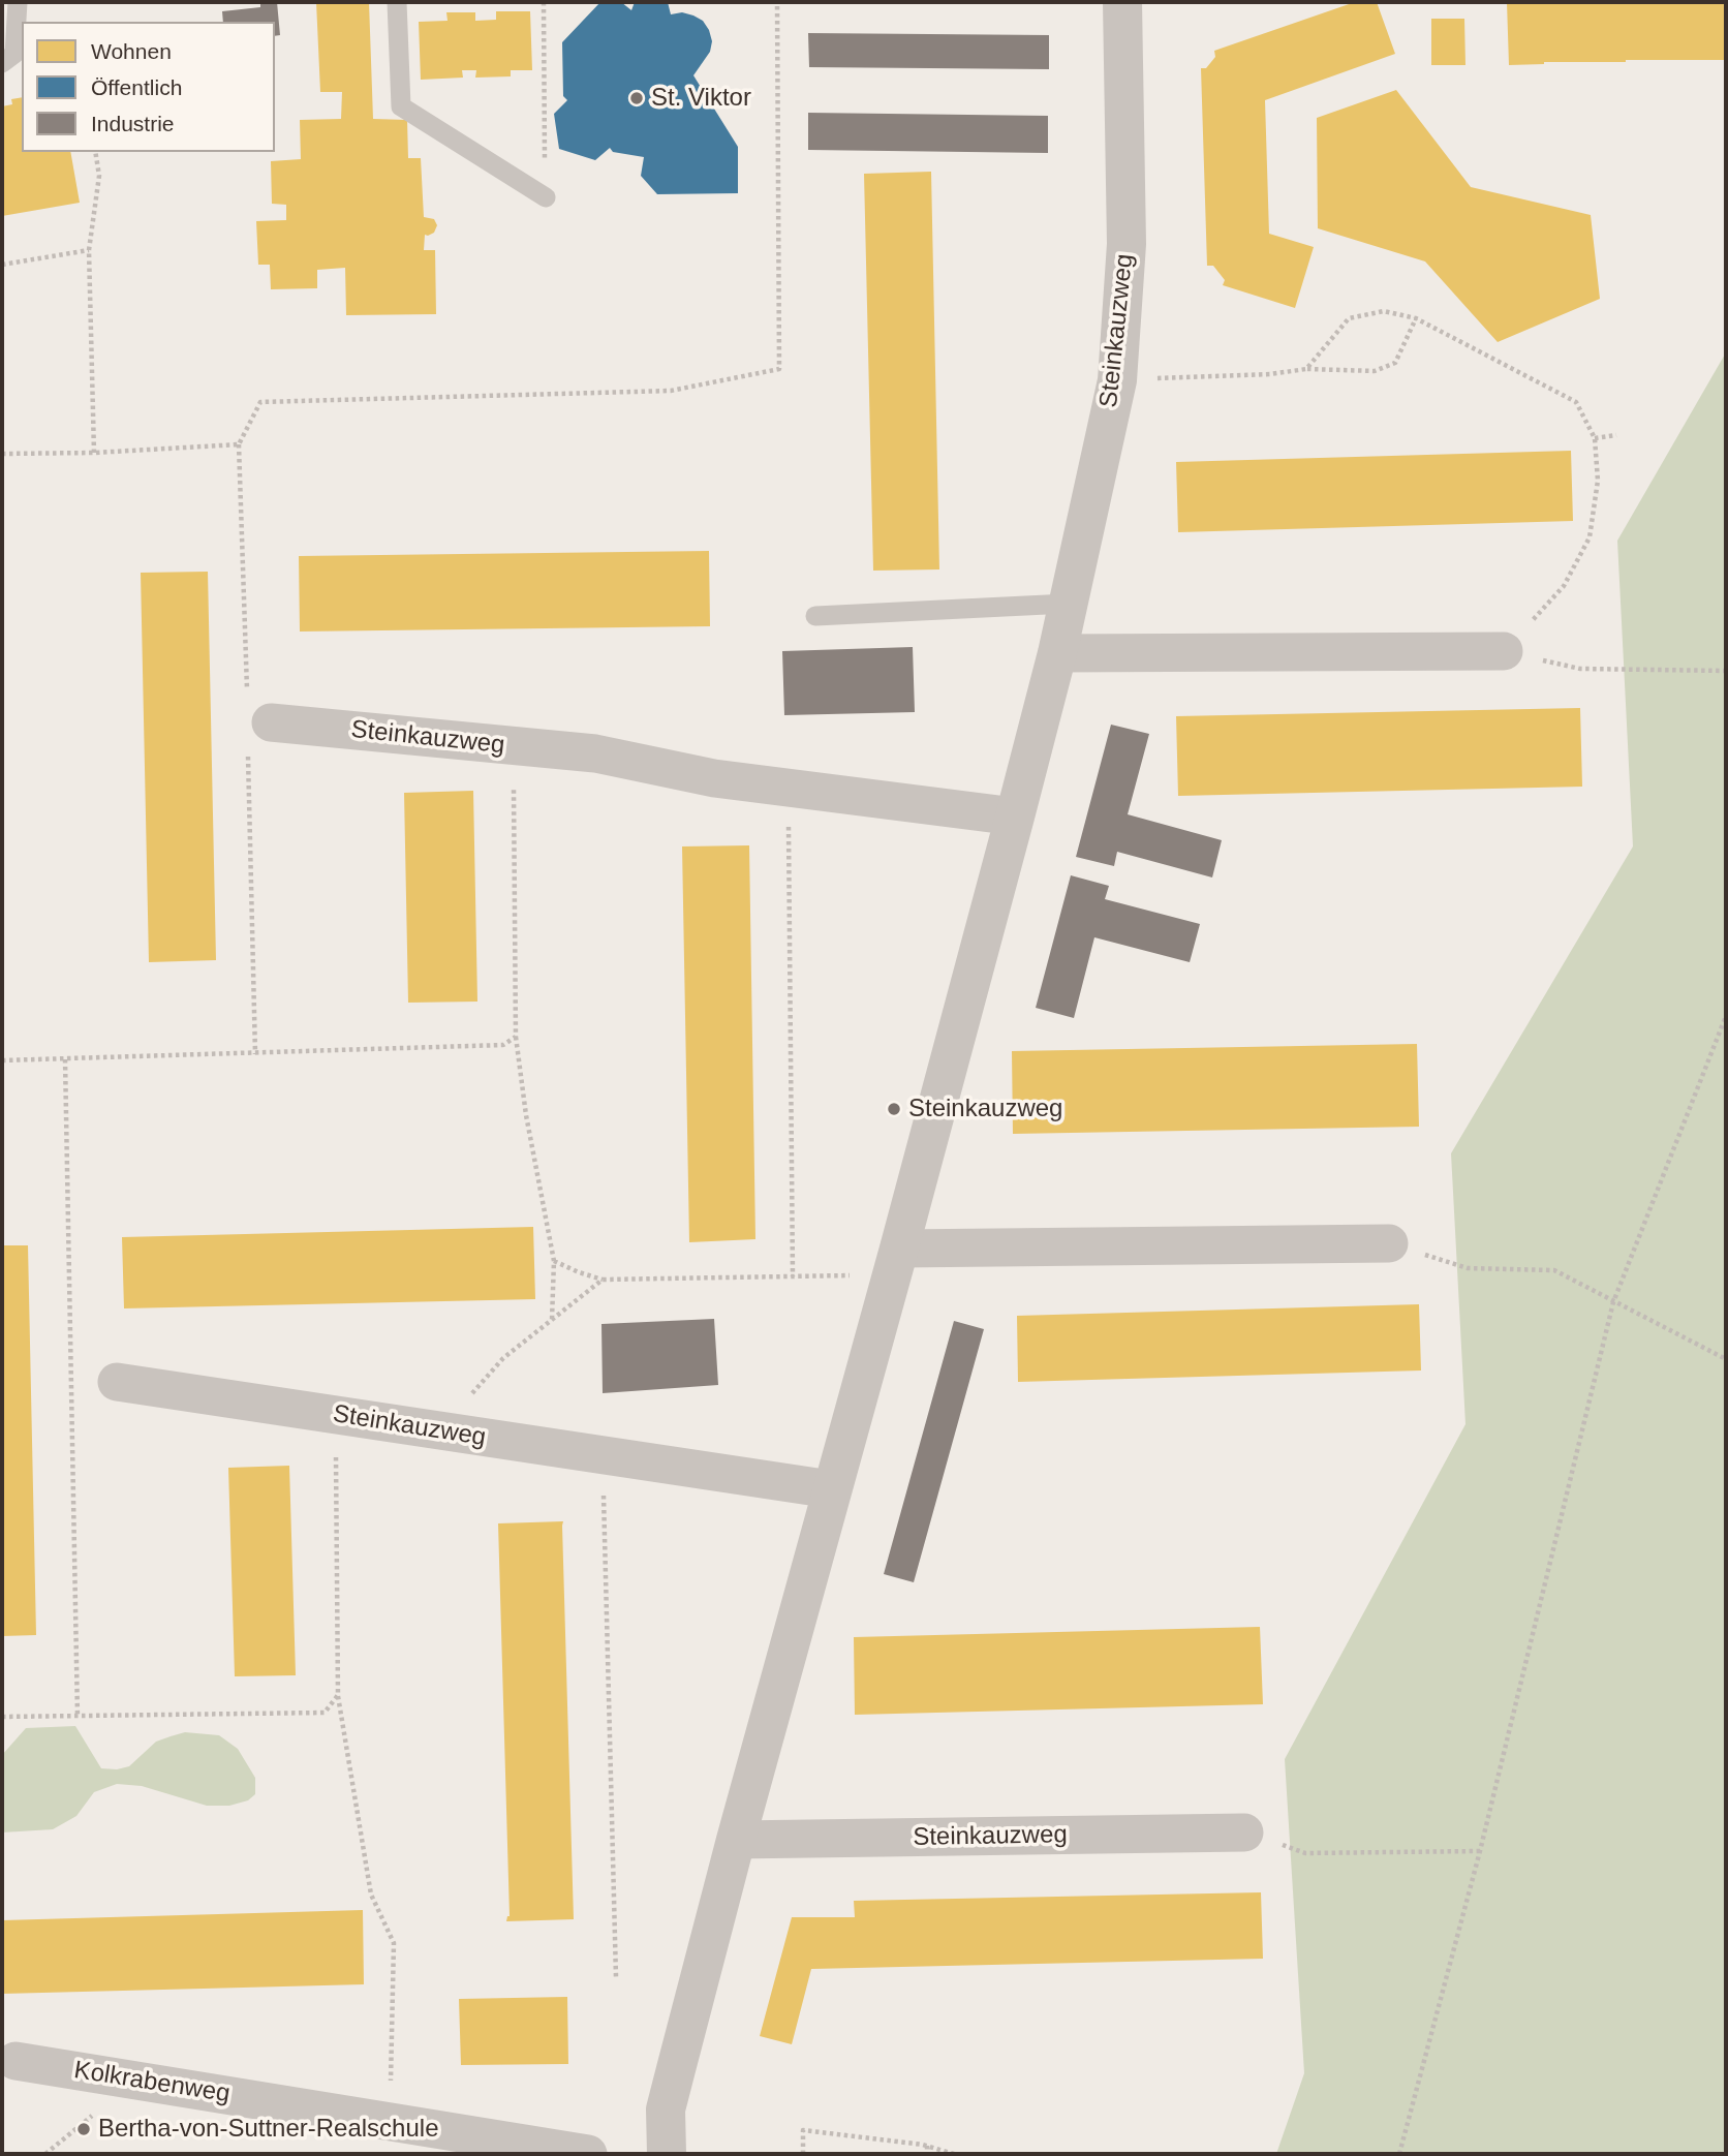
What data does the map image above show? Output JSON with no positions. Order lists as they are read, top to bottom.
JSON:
{
  "streets": {
    "street": ["Steinkauzweg", "Kolkrabenweg"]
  },
  "places": ["St. Viktor", "Steinkauzweg", "Bertha-von-Suttner-Realschule"],
  "legend": ["Wohnen", "Öffentlich", "Industrie"]
}
